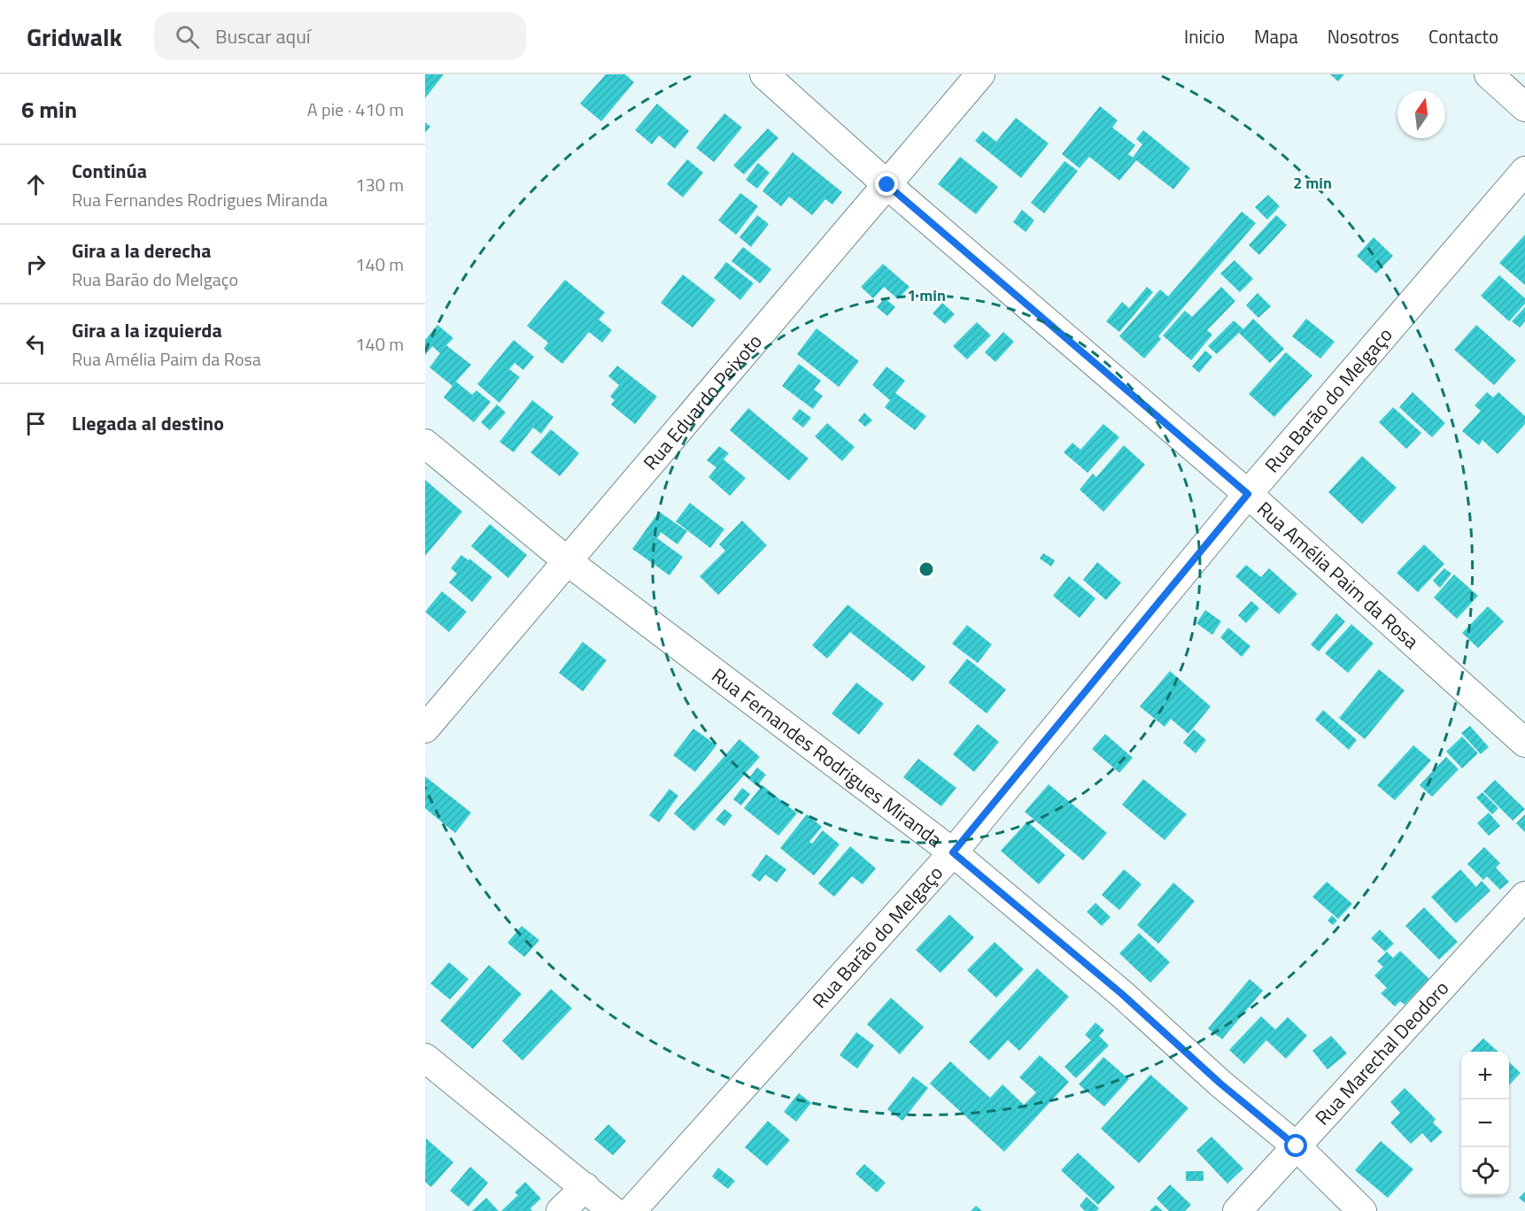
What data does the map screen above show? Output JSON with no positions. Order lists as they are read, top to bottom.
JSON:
{
  "streets": {
    "street": [
      "Rua Barão do Melgaço",
      "Rua Eduardo Peixoto",
      "Rua Amélia Paim da Rosa",
      "Rua Fernandes Rodrigues Miranda",
      "Rua Marechal Deodoro"
    ]
  },
  "crossings": [
    ["Rua Barão do Melgaço", "Rua Amélia Paim da Rosa"],
    ["Rua Barão do Melgaço", "Rua Fernandes Rodrigues Miranda"],
    ["Rua Eduardo Peixoto", "Rua Amélia Paim da Rosa"],
    ["Rua Eduardo Peixoto", "Rua Fernandes Rodrigues Miranda"],
    ["Rua Fernandes Rodrigues Miranda", "Rua Marechal Deodoro"]
  ],
  "north": "top",
  "page": {
    "header": "Gridwalk",
    "search": "Buscar aquí",
    "nav": [
      "Inicio",
      "Mapa",
      "Nosotros",
      "Contacto"
    ],
    "heading": ["6 min", "A pie · 410 m"],
    "list": [
      ["Continúa", "Rua Fernandes Rodrigues Miranda", "130 m"],
      ["Gira a la derecha", "Rua Barão do Melgaço", "140 m"],
      ["Gira a la izquierda", "Rua Amélia Paim da Rosa", "140 m"],
      "Llegada al destino"
    ],
    "map_buttons": ["+", "−"]
  },
  "rings": ["2 min", "1 min"]
}
